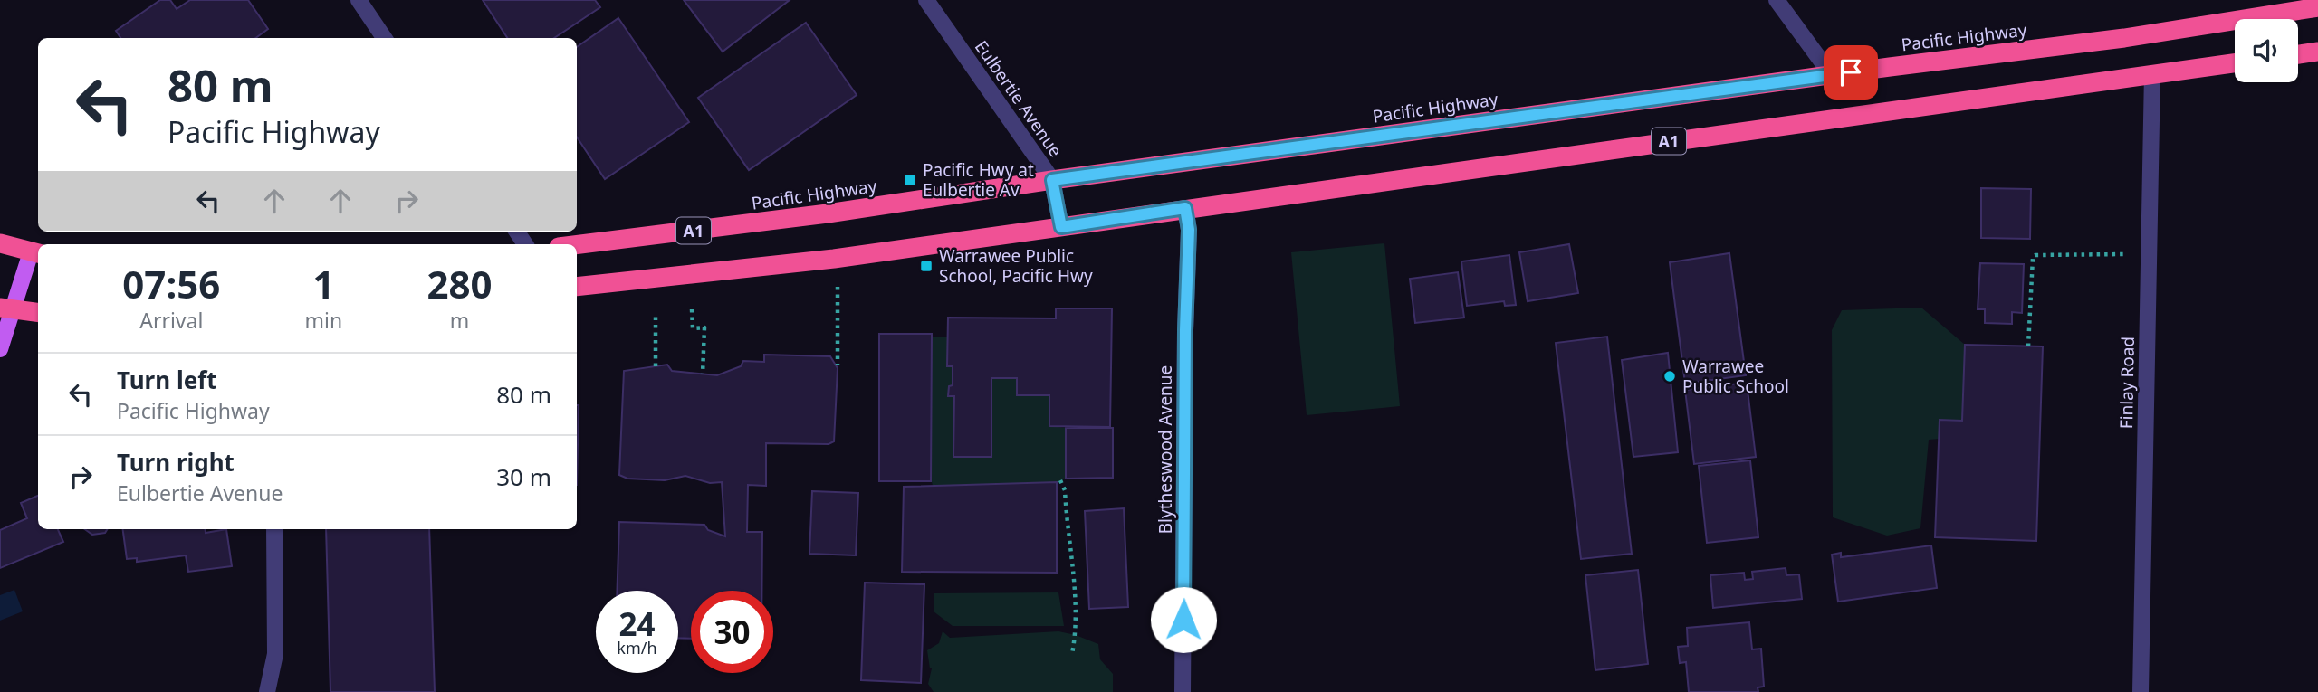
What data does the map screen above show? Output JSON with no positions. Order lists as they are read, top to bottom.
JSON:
{
  "streets": {
    "highway": ["Pacific Highway", "A1"],
    "street": ["Eulbertie Avenue", "Finlay Road", "Blytheswood Avenue"]
  },
  "crossings": [
    ["Pacific Highway", "Eulbertie Avenue"],
    ["Eulbertie Avenue", "A1"],
    ["A1", "Finlay Road"],
    ["A1", "Blytheswood Avenue"]
  ],
  "places": {
    "transit": ["Pacific Hwy at Eulbertie Av", "Warrawee Public School, Pacific Hwy"],
    "other": ["Warrawee Public School"]
  },
  "page": {
    "turn": ["80 m", "Pacific Highway"],
    "eta": [
      "07:56",
      "Arrival",
      "1",
      "min",
      "280",
      "m"
    ],
    "list": [
      {
        "name": "Turn left",
        "note": "Pacific Highway",
        "value": "80 m"
      },
      {
        "name": "Turn right",
        "note": "Eulbertie Avenue",
        "value": "30 m"
      }
    ],
    "speed": "24 km/h",
    "limit": "30"
  }
}
